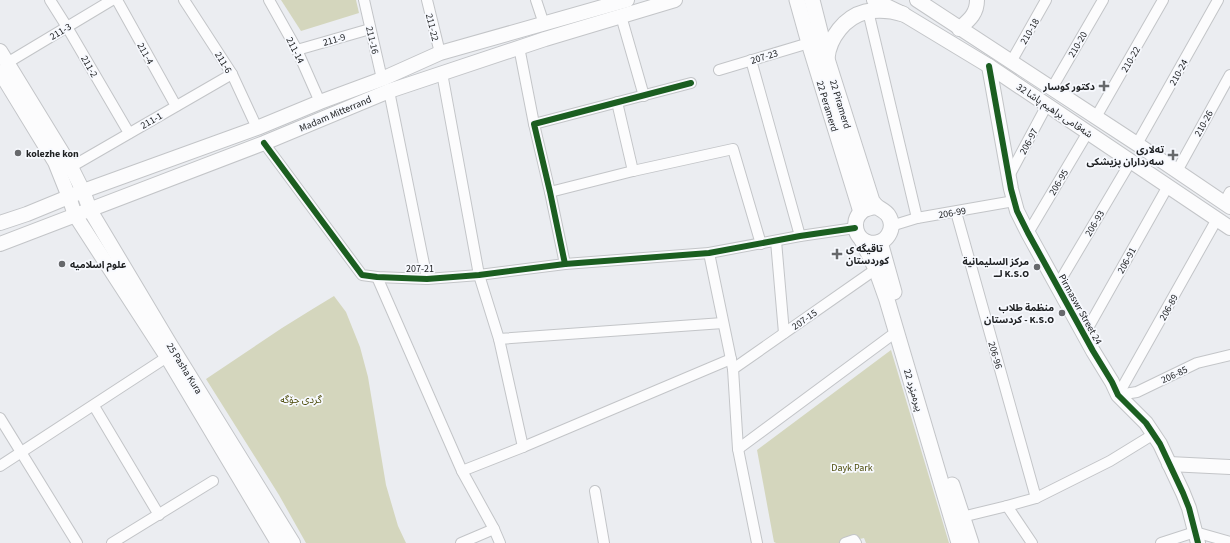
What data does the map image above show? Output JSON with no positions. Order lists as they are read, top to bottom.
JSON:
{
  "streets": {
    "main road": [
      "22 Piramerd",
      "22 Peramerd",
      "شەقامی براهیم پاشا 32",
      "Madam Mitterrand",
      "Pirmaswr Street 24",
      "25 Pasha Kura",
      "22 پیرەمێرد"
    ],
    "street": [
      "211-22",
      "211-3",
      "210-18",
      "211-9",
      "211-16",
      "210-20",
      "211-14",
      "211-4",
      "207-23",
      "210-22",
      "211-6",
      "211-2",
      "210-24",
      "211-1",
      "210-26",
      "206-97",
      "206-95",
      "206-99",
      "206-93",
      "206-91",
      "207-21",
      "206-89",
      "207-15",
      "206-96",
      "206-85"
    ]
  },
  "crossings": [
    ["211-22", "Madam Mitterrand"],
    ["211-3", "211-2"],
    ["211-3", "25 Pasha Kura"],
    ["210-18", "شەقامی براهیم پاشا 32"],
    ["211-9", "211-16"],
    ["211-9", "211-14"],
    ["211-16", "Madam Mitterrand"],
    ["211-16", "207-21"],
    ["210-20", "شەقامی براهیم پاشا 32"],
    ["211-14", "Madam Mitterrand"],
    ["211-4", "211-1"],
    ["207-23", "22 Peramerd"],
    ["210-22", "شەقامی براهیم پاشا 32"],
    ["211-6", "Madam Mitterrand"],
    ["211-6", "211-1"],
    ["211-2", "211-1"],
    ["210-24", "شەقامی براهیم پاشا 32"],
    ["22 Piramerd", "22 Peramerd"],
    ["22 Piramerd", "206-99"],
    ["22 Piramerd", "207-21"],
    ["22 Piramerd", "22 پیرەمێرد"],
    ["22 Peramerd", "206-99"],
    ["22 Peramerd", "207-21"],
    ["22 Peramerd", "22 پیرەمێرد"],
    ["شەقامی براهیم پاشا 32", "210-26"],
    ["شەقامی براهیم پاشا 32", "206-97"],
    ["شەقامی براهیم پاشا 32", "206-95"],
    ["شەقامی براهیم پاشا 32", "206-93"],
    ["شەقامی براهیم پاشا 32", "206-91"],
    ["شەقامی براهیم پاشا 32", "206-89"],
    ["شەقامی براهیم پاشا 32", "Pirmaswr Street 24"],
    ["Madam Mitterrand", "207-21"],
    ["Madam Mitterrand", "25 Pasha Kura"],
    ["211-1", "25 Pasha Kura"],
    ["206-97", "Pirmaswr Street 24"],
    ["206-95", "Pirmaswr Street 24"],
    ["206-99", "207-21"],
    ["206-99", "Pirmaswr Street 24"],
    ["206-99", "206-96"],
    ["206-99", "22 پیرەمێرد"],
    ["206-93", "Pirmaswr Street 24"],
    ["206-91", "Pirmaswr Street 24"],
    ["207-21", "22 پیرەمێرد"],
    ["206-89", "Pirmaswr Street 24"],
    ["206-89", "206-85"],
    ["Pirmaswr Street 24", "206-85"],
    ["207-15", "22 پیرەمێرد"]
  ],
  "parks": ["گردی جۆگە", "Dayk Park"],
  "places": {
    "health": ["دكتور كوسار", "تەلاری سەرداران پزیشکی", "تاقيگه ى كوردستان"],
    "other": [
      "kolezhe kon",
      "علوم اسلاميه",
      "مرکز السلیمانیة لــ K.S.O",
      "منظمة طلاب كردستان - K.S.O"
    ]
  }
}
